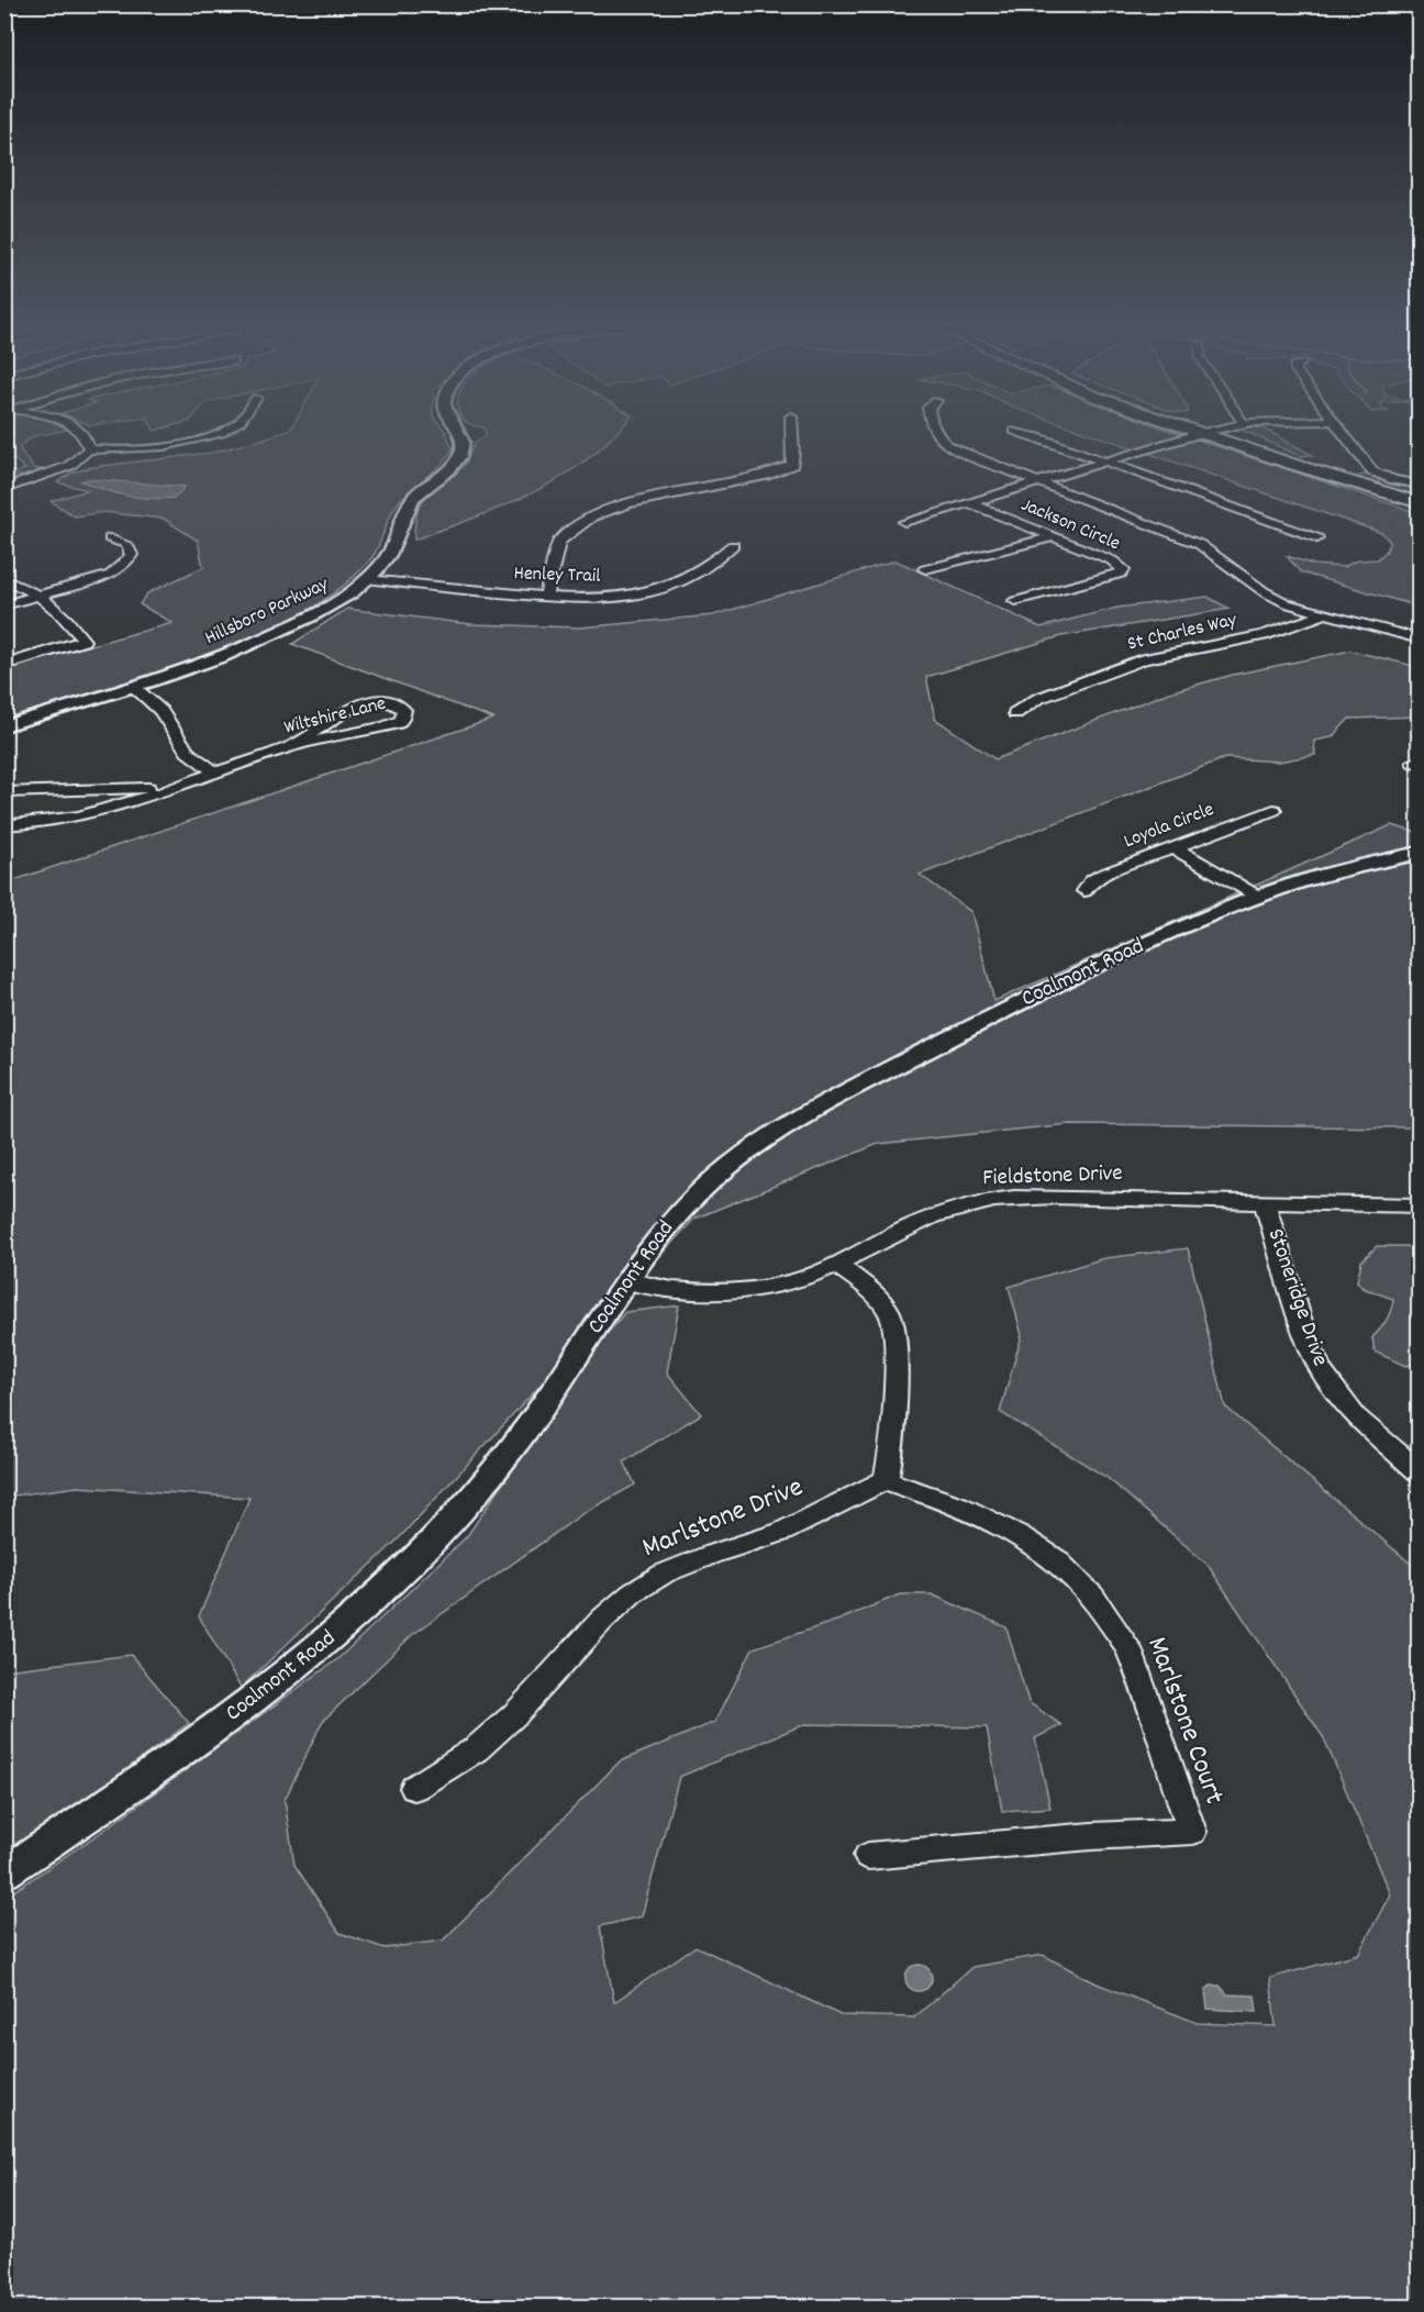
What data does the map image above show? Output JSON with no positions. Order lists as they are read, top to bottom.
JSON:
{
  "streets": {
    "street": [
      "Jackson Circle",
      "Henley Trail",
      "Hillsboro Parkway",
      "St Charles Way",
      "Wiltshire Lane",
      "Loyola Circle",
      "Coalmont Road",
      "Fieldstone Drive",
      "Stoneridge Drive",
      "Marlstone Drive",
      "Marlstone Court"
    ]
  },
  "crossings": [
    ["Henley Trail", "Hillsboro Parkway"],
    ["Coalmont Road", "Fieldstone Drive"],
    ["Fieldstone Drive", "Stoneridge Drive"],
    ["Marlstone Drive", "Marlstone Court"]
  ]
}
